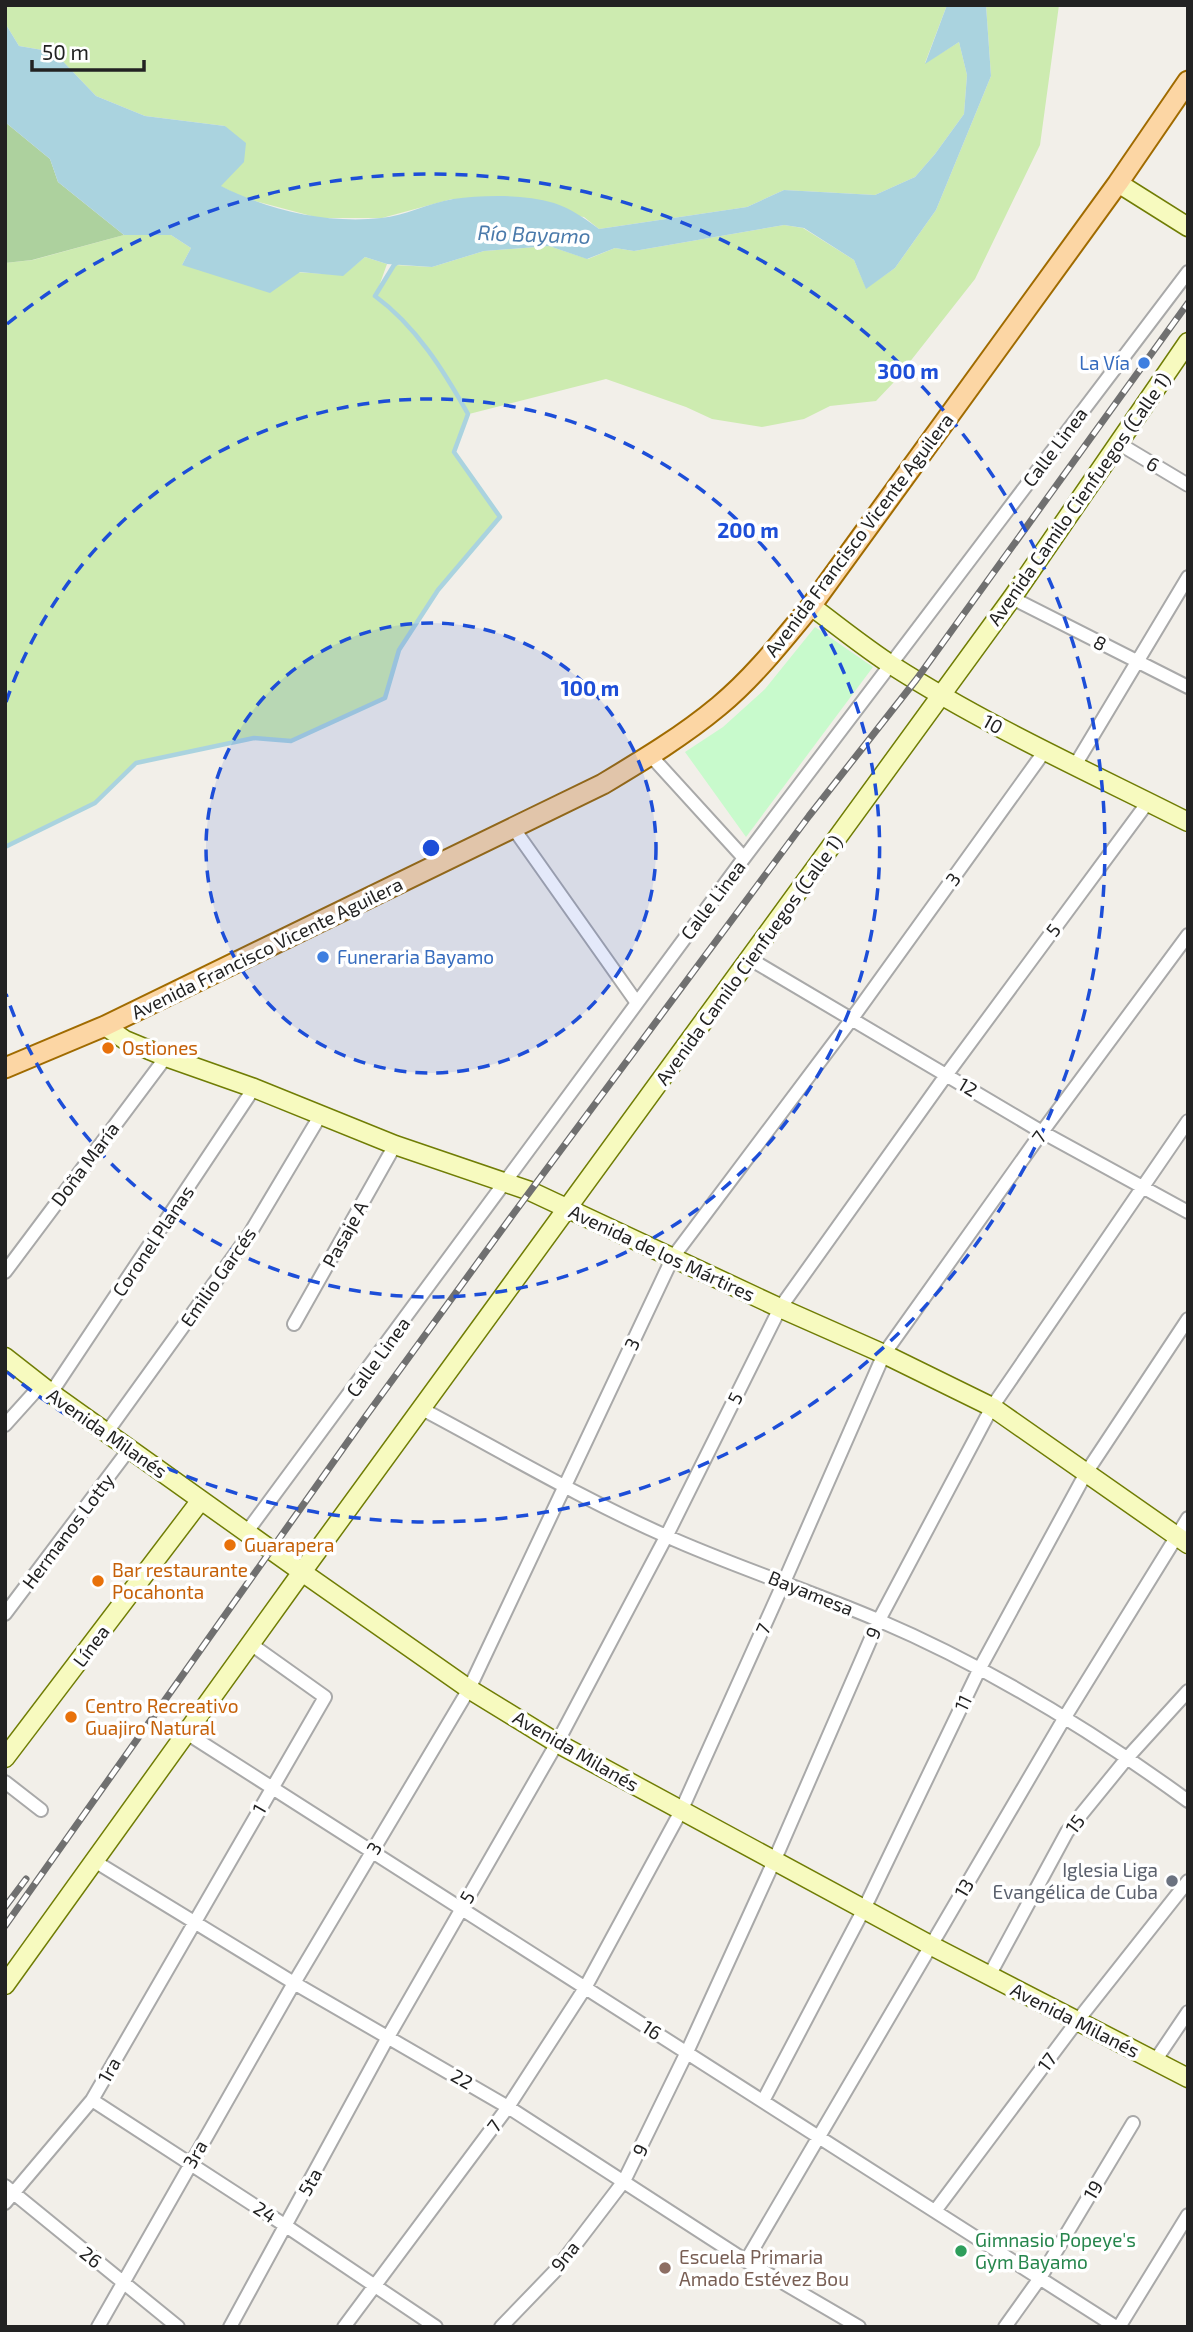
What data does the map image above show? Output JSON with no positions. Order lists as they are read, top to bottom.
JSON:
{
  "streets": {
    "main road": ["Avenida Francisco Vicente Aguilera"],
    "street": [
      "Calle Linea",
      "6",
      "Avenida Camilo Cienfuegos (Calle 1)",
      "8",
      "10",
      "3",
      "5",
      "12",
      "7",
      "Doña María",
      "Pasaje A",
      "Coronel Planas",
      "Avenida de los Mártires",
      "Emilio Garcés",
      "Avenida Milanés",
      "Hermanos Lotty",
      "Bayamesa",
      "9",
      "Línea",
      "11",
      "1",
      "15",
      "13",
      "16",
      "17",
      "1ra",
      "22",
      "3ra",
      "5ta",
      "19",
      "24",
      "9na",
      "26"
    ]
  },
  "crossings": [
    ["Calle Linea", "10"],
    ["Calle Linea", "Avenida de los Mártires"],
    ["Calle Linea", "Avenida Milanés"],
    ["6", "Avenida Camilo Cienfuegos (Calle 1)"],
    ["Avenida Camilo Cienfuegos (Calle 1)", "8"],
    ["Avenida Camilo Cienfuegos (Calle 1)", "10"],
    ["Avenida Camilo Cienfuegos (Calle 1)", "12"],
    ["Avenida Camilo Cienfuegos (Calle 1)", "Avenida de los Mártires"],
    ["Avenida Camilo Cienfuegos (Calle 1)", "Avenida Milanés"],
    ["Avenida Camilo Cienfuegos (Calle 1)", "Bayamesa"],
    ["Avenida Camilo Cienfuegos (Calle 1)", "1"],
    ["Avenida Camilo Cienfuegos (Calle 1)", "16"],
    ["Avenida Camilo Cienfuegos (Calle 1)", "22"],
    ["Avenida Francisco Vicente Aguilera", "10"],
    ["Avenida Francisco Vicente Aguilera", "Avenida de los Mártires"],
    ["10", "3"],
    ["10", "5"],
    ["3", "12"],
    ["3", "Avenida de los Mártires"],
    ["3", "Avenida Milanés"],
    ["3", "Bayamesa"],
    ["3", "16"],
    ["3", "22"],
    ["3", "3ra"],
    ["5", "12"],
    ["5", "Avenida de los Mártires"],
    ["5", "Avenida Milanés"],
    ["5", "Bayamesa"],
    ["5", "16"],
    ["5", "22"],
    ["5", "5ta"],
    ["12", "7"],
    ["12", "9"],
    ["7", "Avenida de los Mártires"],
    ["7", "Avenida Milanés"],
    ["7", "Bayamesa"],
    ["7", "16"],
    ["7", "22"],
    ["7", "24"],
    ["Doña María", "Avenida de los Mártires"],
    ["Pasaje A", "Avenida de los Mártires"],
    ["Coronel Planas", "Avenida de los Mártires"],
    ["Coronel Planas", "Avenida Milanés"],
    ["Avenida de los Mártires", "Emilio Garcés"],
    ["Avenida de los Mártires", "9"],
    ["Avenida de los Mártires", "11"],
    ["Avenida de los Mártires", "13"],
    ["Emilio Garcés", "Avenida Milanés"],
    ["Avenida Milanés", "Hermanos Lotty"],
    ["Avenida Milanés", "9"],
    ["Avenida Milanés", "Línea"],
    ["Avenida Milanés", "11"],
    ["Avenida Milanés", "15"],
    ["Avenida Milanés", "13"],
    ["Avenida Milanés", "17"],
    ["Bayamesa", "9"],
    ["Bayamesa", "11"],
    ["Bayamesa", "15"],
    ["Bayamesa", "13"],
    ["9", "16"],
    ["9", "22"],
    ["9", "9na"],
    ["11", "16"],
    ["1", "16"],
    ["1", "1ra"],
    ["1", "22"],
    ["13", "16"],
    ["13", "22"],
    ["16", "17"],
    ["16", "19"],
    ["1ra", "22"],
    ["1ra", "24"],
    ["1ra", "26"],
    ["22", "3ra"],
    ["22", "5ta"],
    ["22", "9na"],
    ["3ra", "24"],
    ["3ra", "26"],
    ["5ta", "24"]
  ],
  "water": ["Río Bayamo"],
  "places": [
    "La Vía",
    "Funeraria Bayamo",
    "Ostiones",
    "Guarapera",
    "Bar restaurante Pocahonta",
    "Centro Recreativo Guajiro Natural",
    "Iglesia Liga Evangélica de Cuba",
    "Gimnasio Popeye's Gym Bayamo",
    "Escuela Primaria Amado Estévez Bou"
  ],
  "scale_bar": "50 m",
  "rings": ["300 m", "200 m", "100 m"]
}
